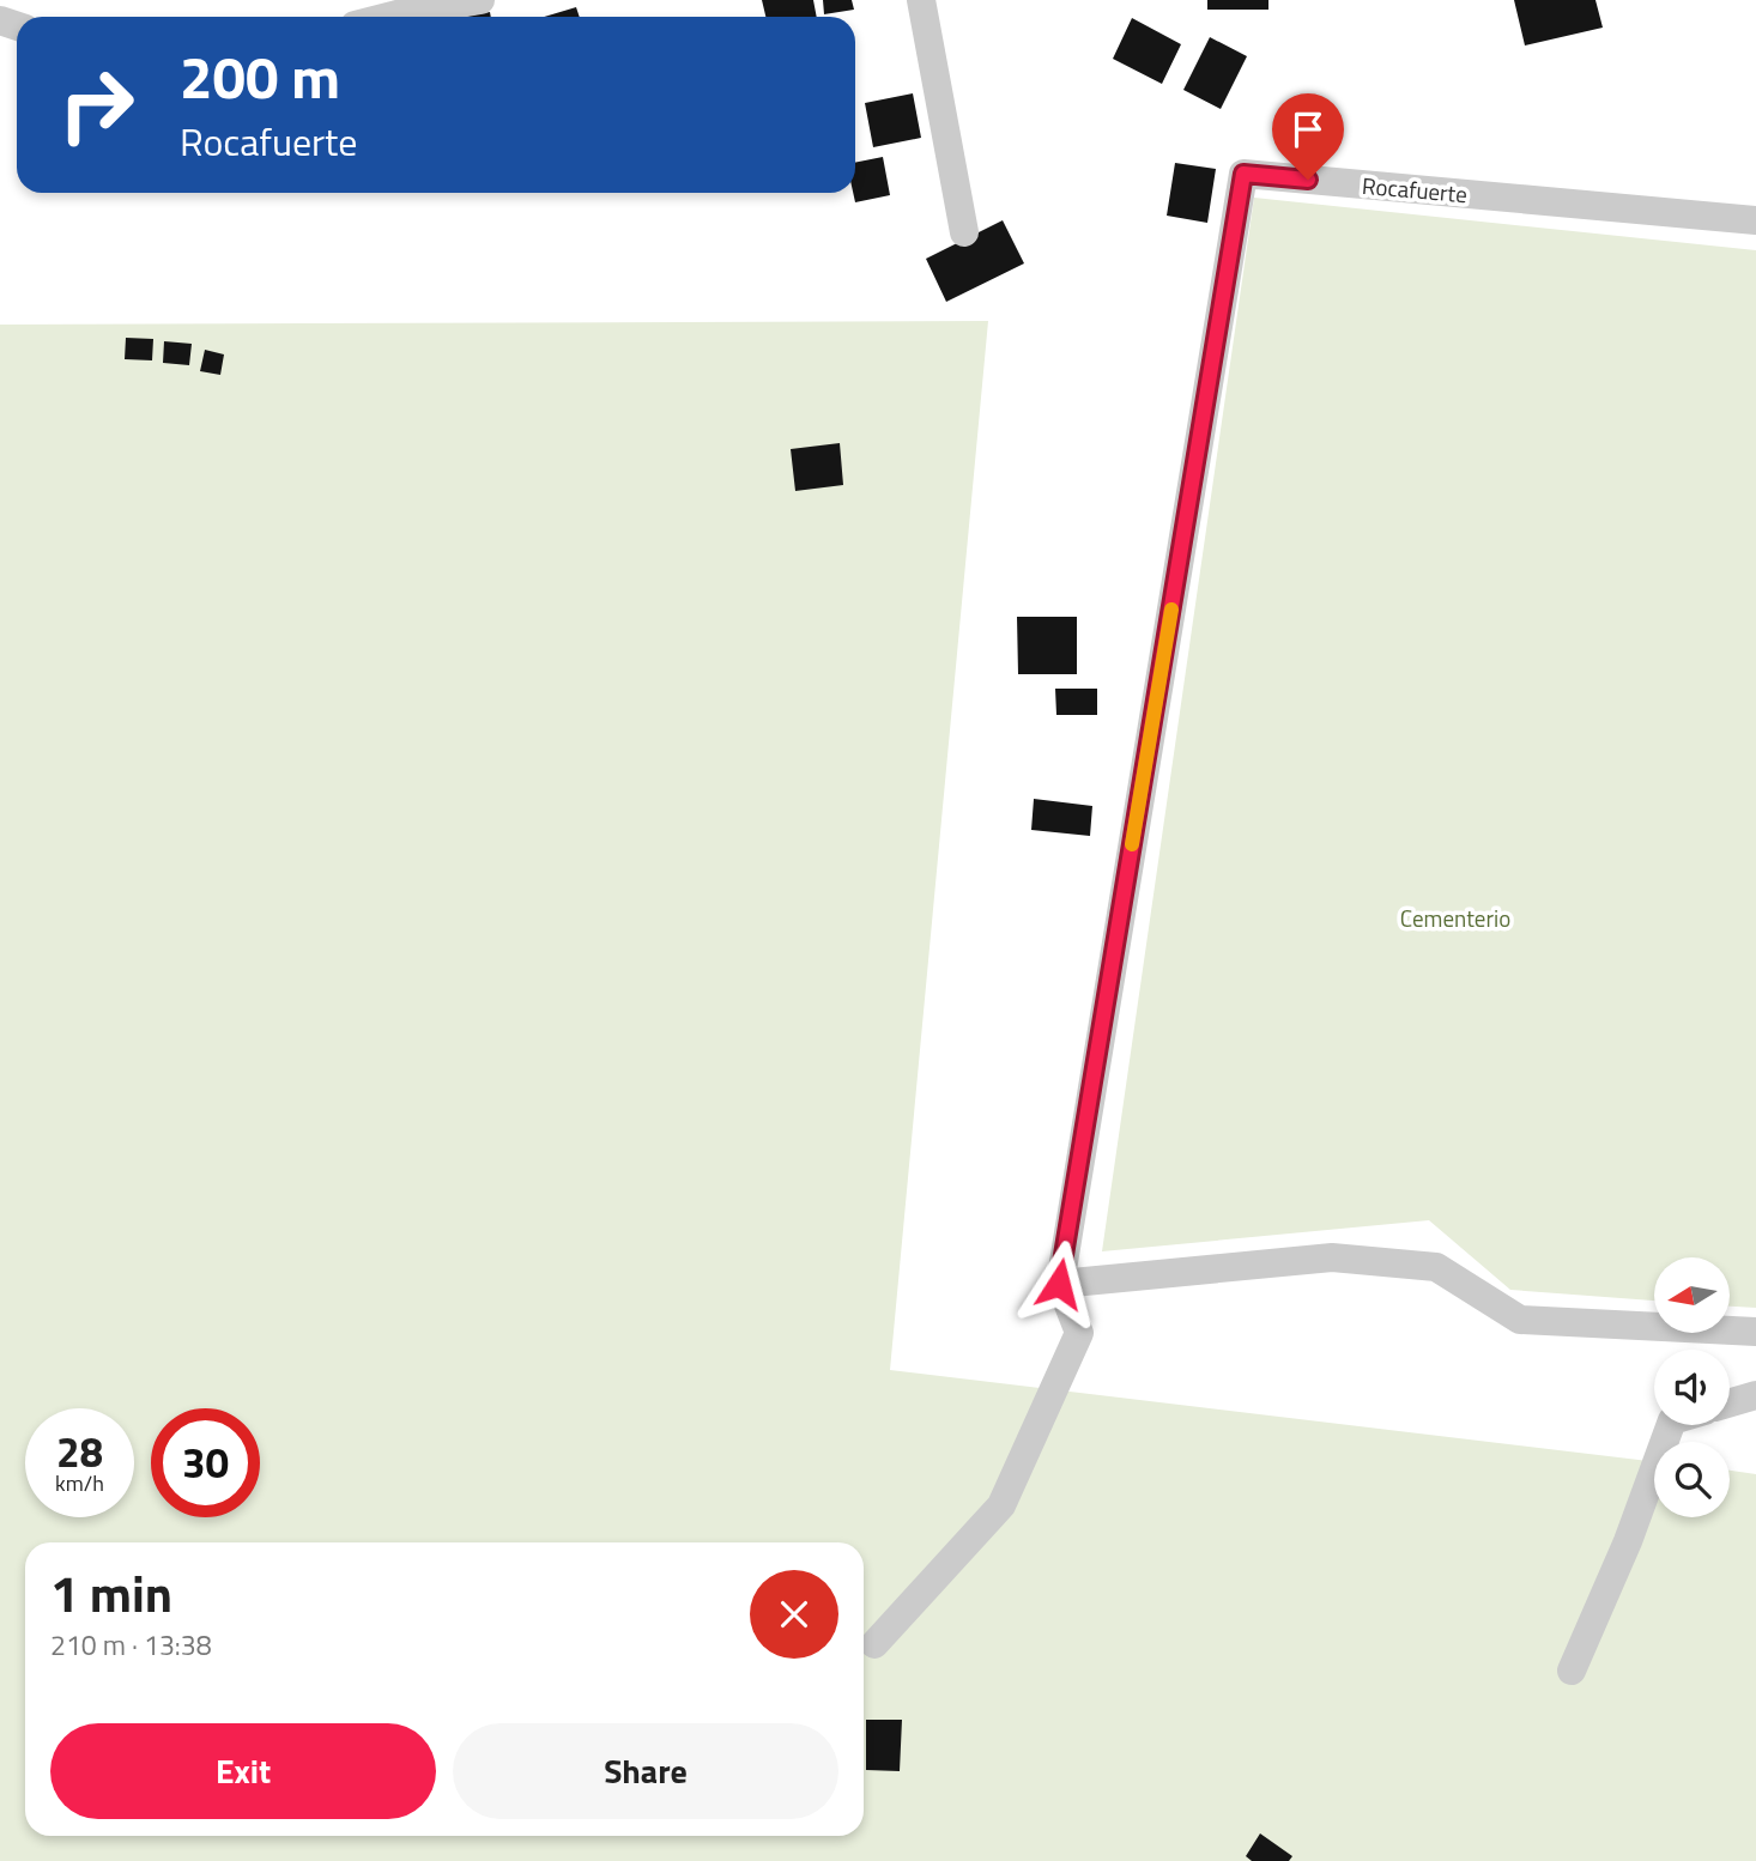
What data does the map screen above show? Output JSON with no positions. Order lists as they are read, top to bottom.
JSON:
{
  "streets": {
    "street": ["Rocafuerte"]
  },
  "parks": ["Cementerio"],
  "north": "left",
  "page": {
    "turn": ["200 m", "Rocafuerte"],
    "speed": "28 km/h",
    "limit": "30",
    "heading": ["1 min", "210 m · 13:38"],
    "buttons": ["Exit", "Share"]
  }
}
